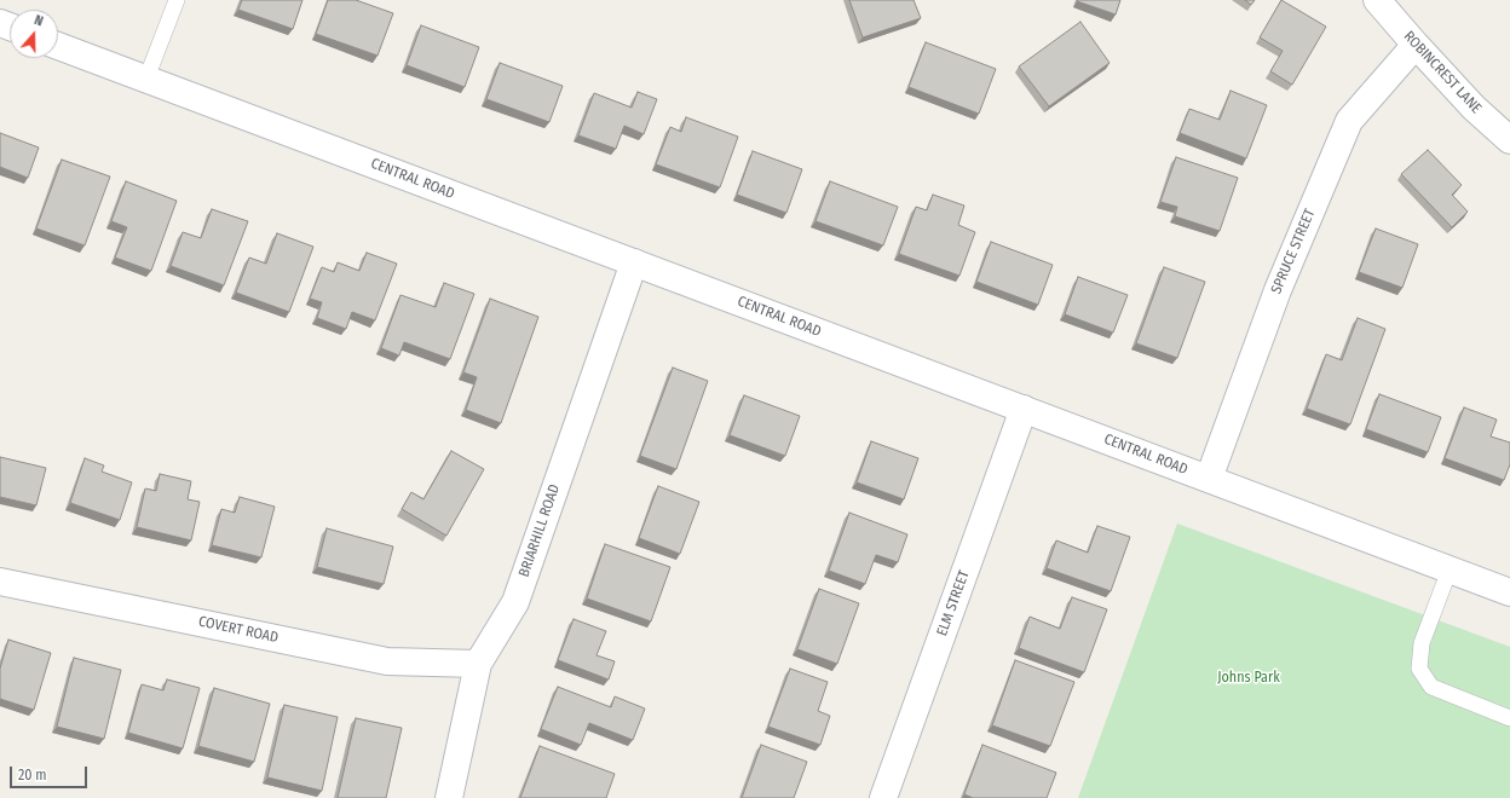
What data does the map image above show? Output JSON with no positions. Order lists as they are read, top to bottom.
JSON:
{
  "streets": {
    "street": [
      "ROBINCREST LANE",
      "CENTRAL ROAD",
      "SPRUCE STREET",
      "BRIARHILL ROAD",
      "ELM STREET",
      "COVERT ROAD"
    ]
  },
  "crossings": [
    ["ROBINCREST LANE", "SPRUCE STREET"],
    ["CENTRAL ROAD", "SPRUCE STREET"],
    ["CENTRAL ROAD", "BRIARHILL ROAD"],
    ["CENTRAL ROAD", "ELM STREET"],
    ["BRIARHILL ROAD", "COVERT ROAD"]
  ],
  "parks": ["Johns Park"],
  "scale_bar": "20 m",
  "north": "top"
}
